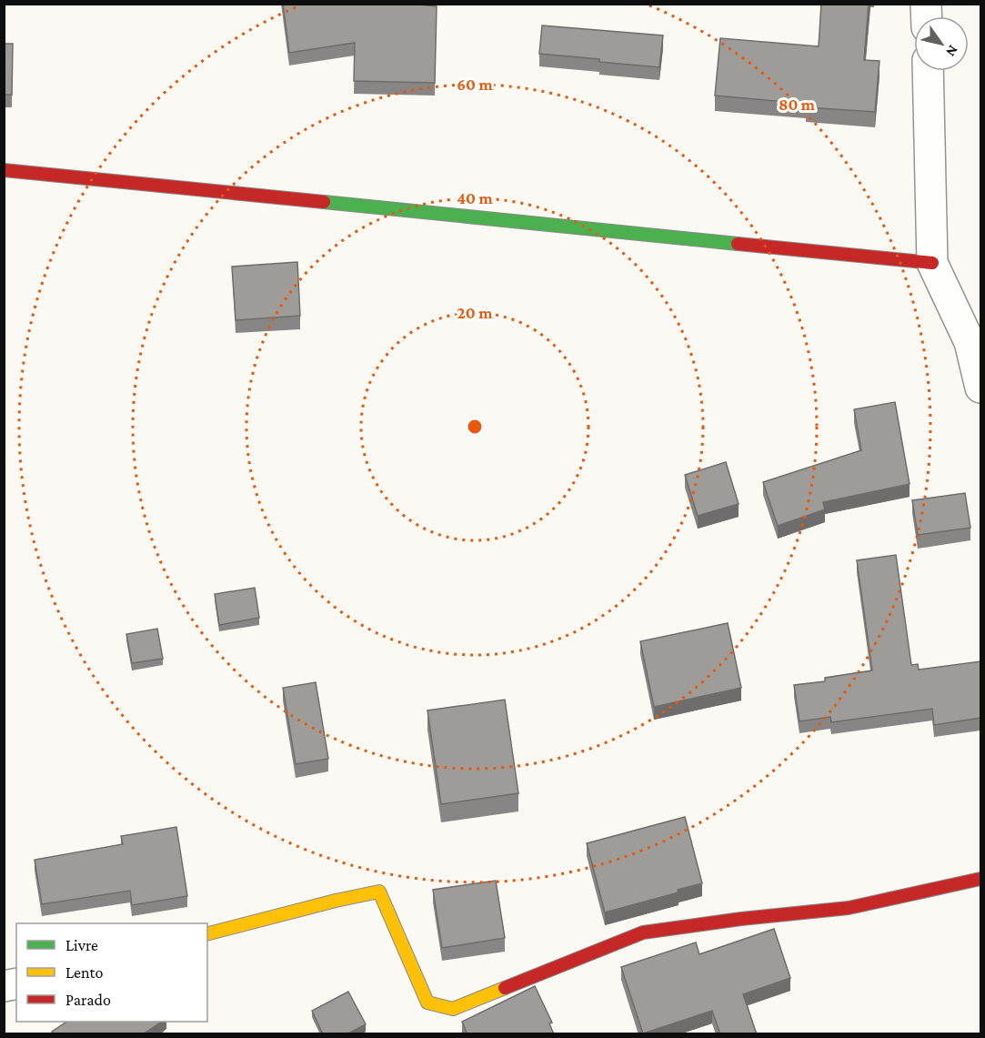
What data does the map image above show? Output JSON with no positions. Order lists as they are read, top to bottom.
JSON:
{
  "legend": ["Livre", "Lento", "Parado"],
  "north": "bottom right",
  "rings": [
    "60 m",
    "80 m",
    "40 m",
    "20 m"
  ]
}
